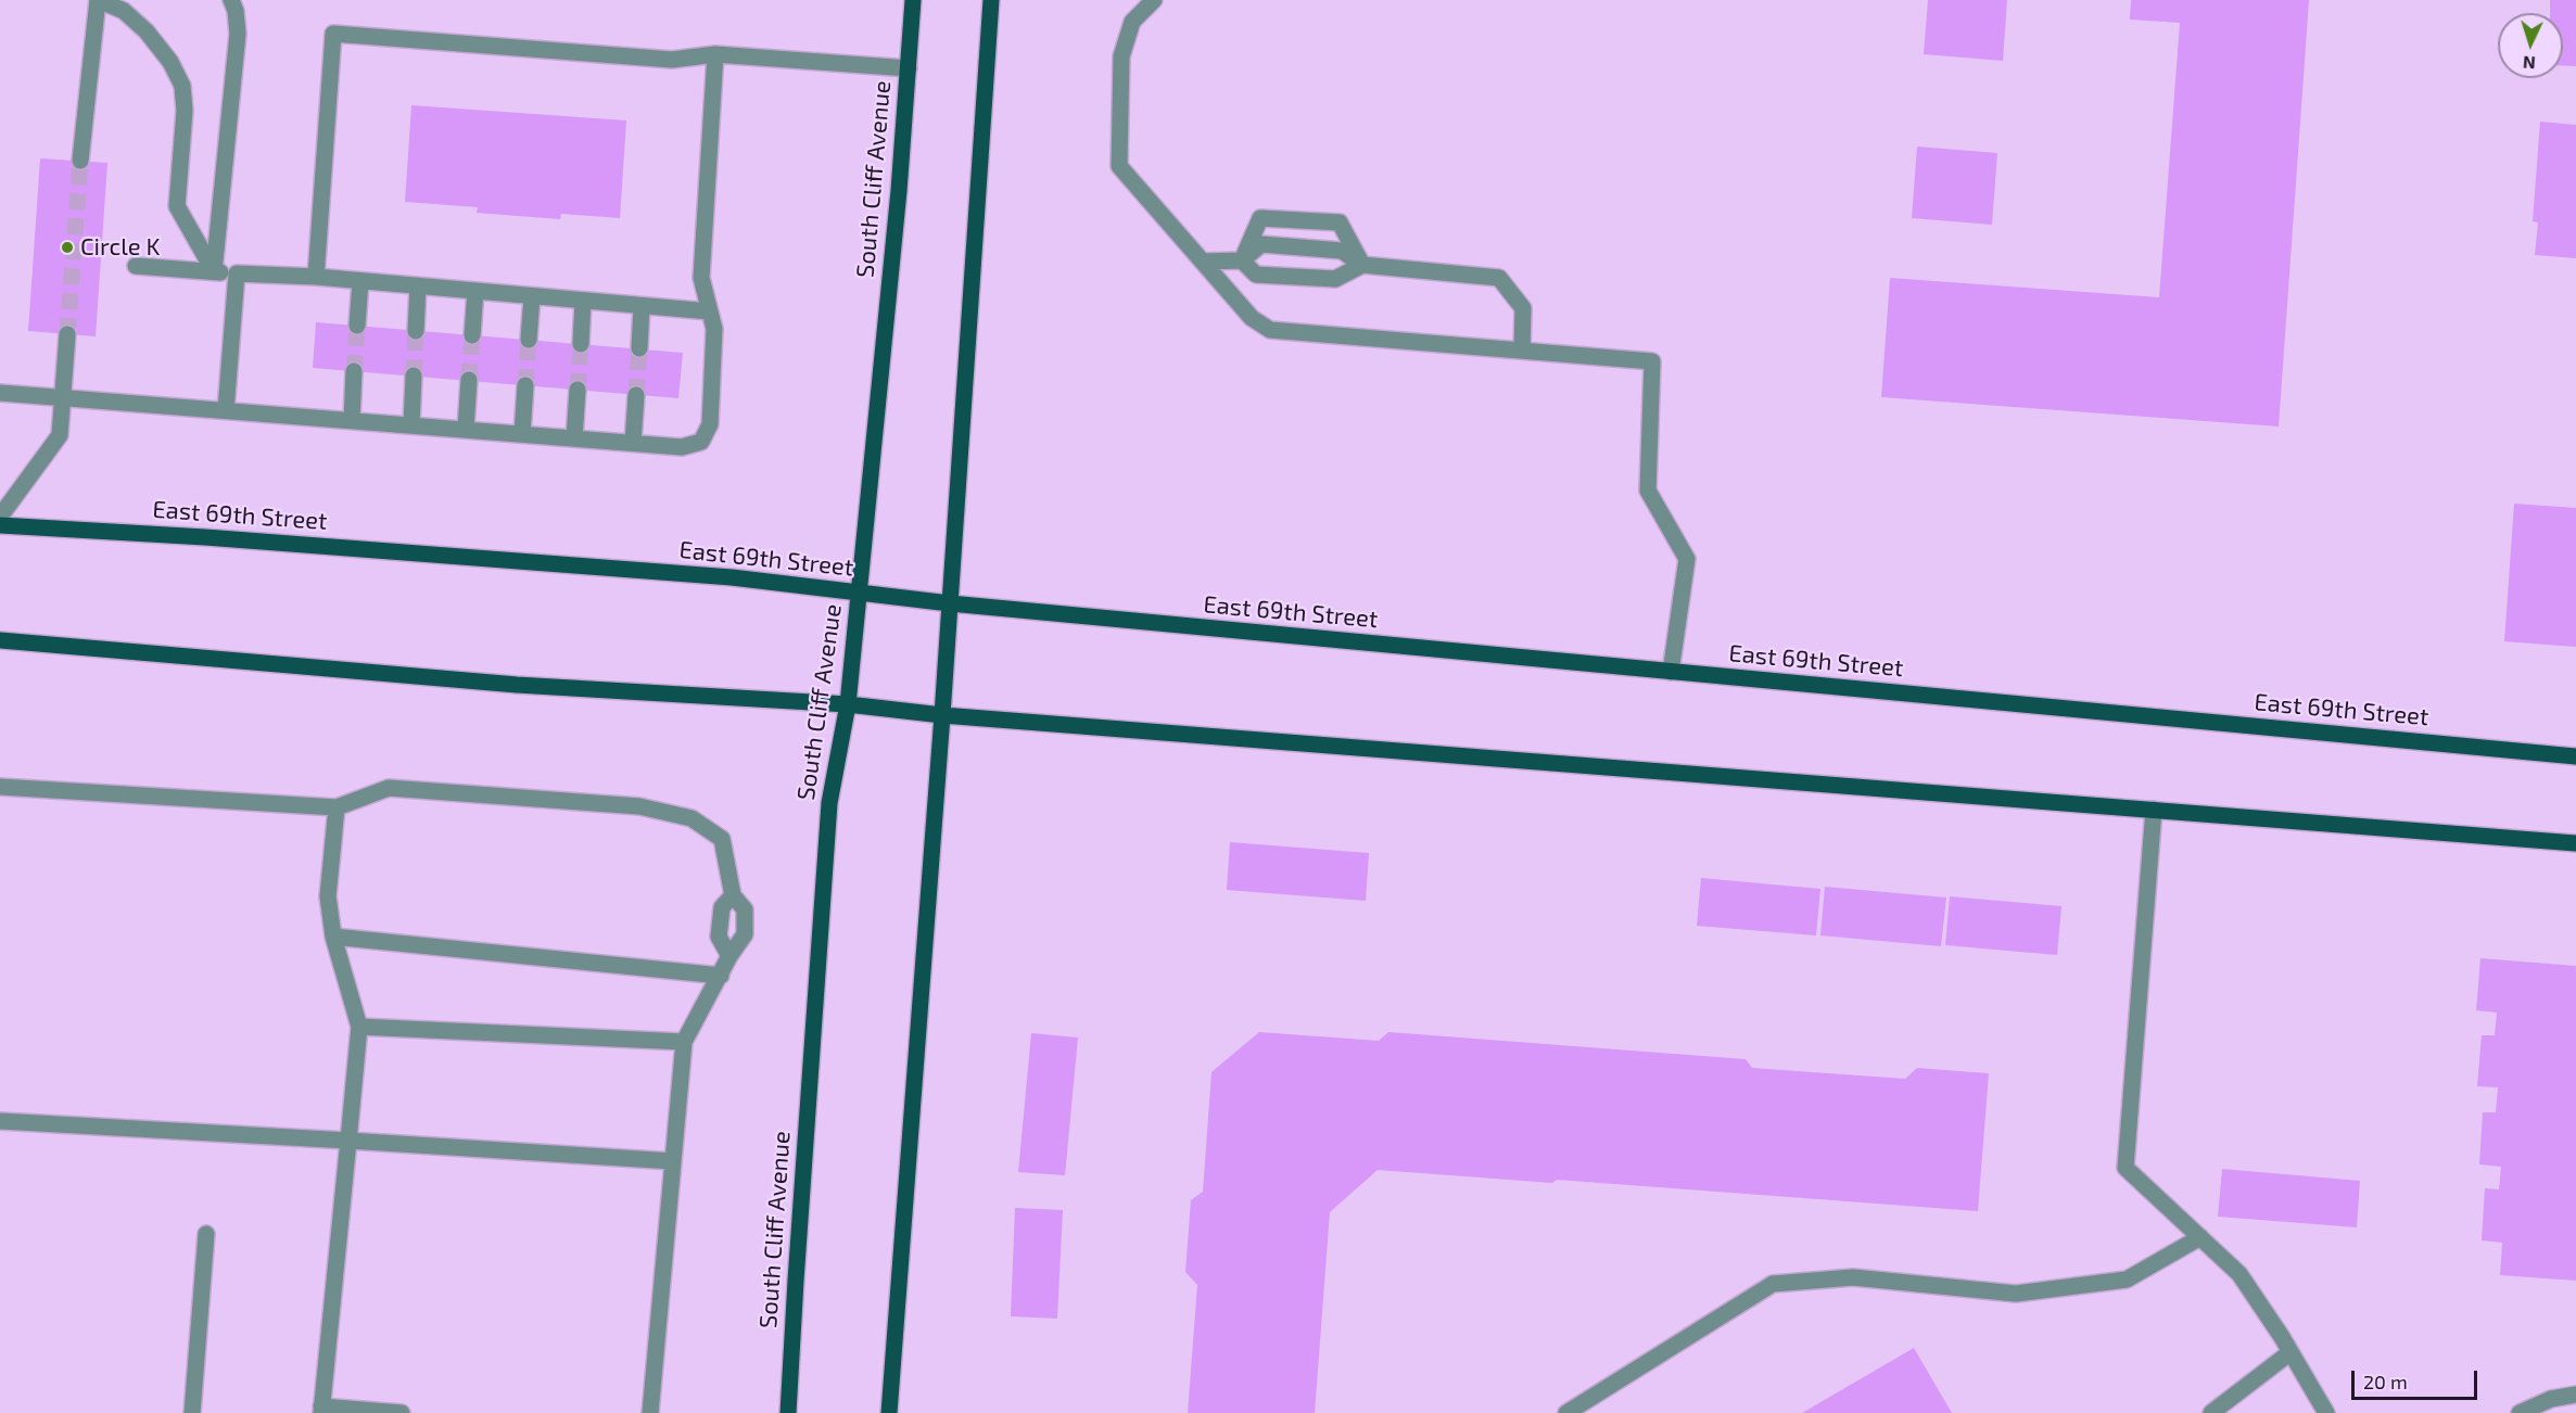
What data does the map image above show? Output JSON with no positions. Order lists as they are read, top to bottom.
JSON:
{
  "streets": {
    "main road": ["South Cliff Avenue", "East 69th Street"]
  },
  "crossings": [
    ["South Cliff Avenue", "East 69th Street"]
  ],
  "places": ["Circle K"],
  "scale_bar": "20 m",
  "north": "bottom"
}
